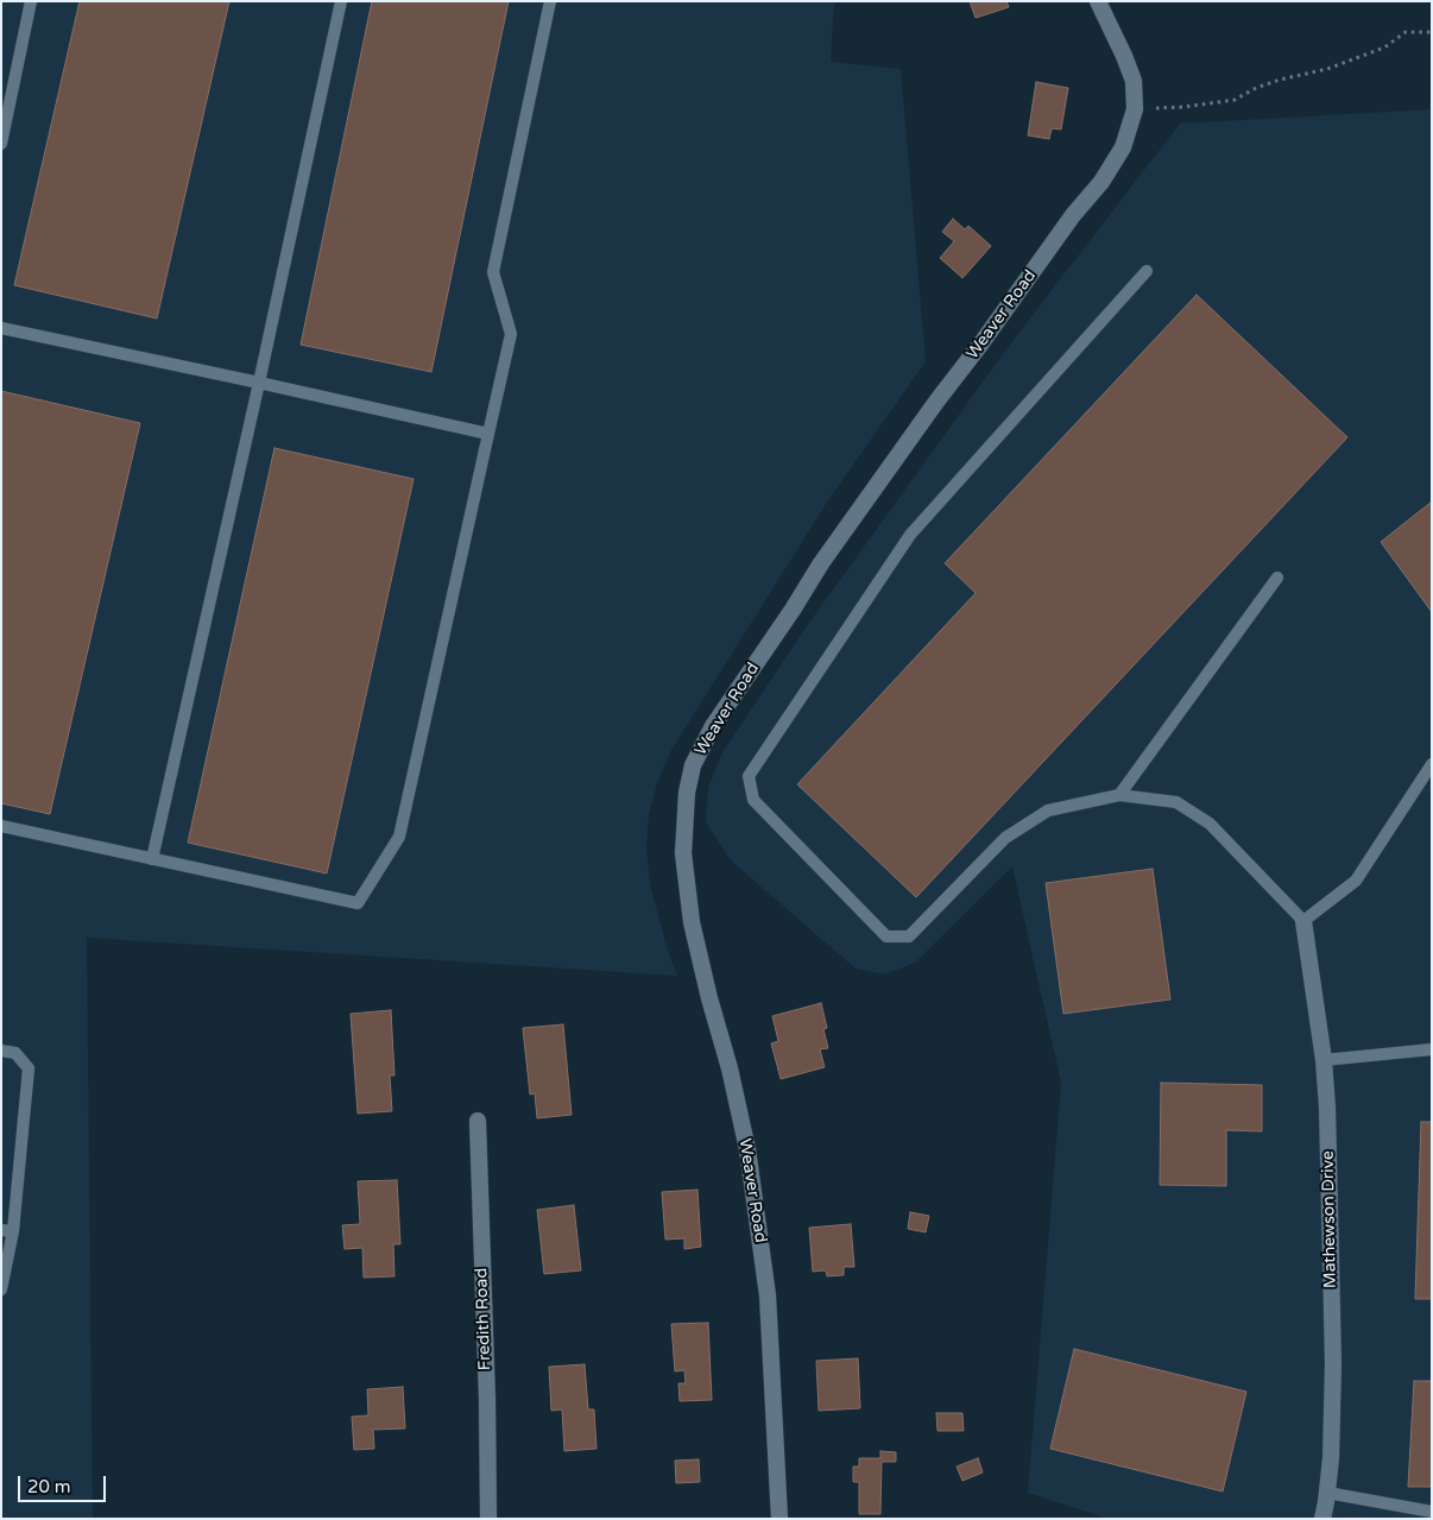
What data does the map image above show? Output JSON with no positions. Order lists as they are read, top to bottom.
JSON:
{
  "streets": {
    "street": ["Weaver Road", "Mathewson Drive", "Fredith Road"]
  },
  "scale_bar": "20 m"
}
